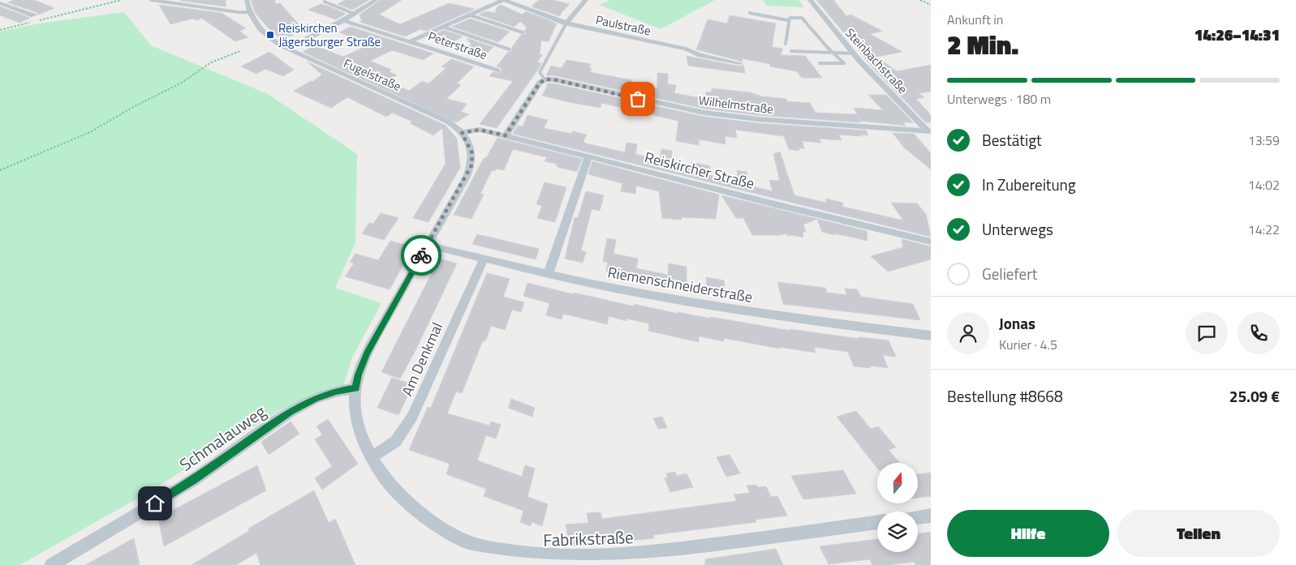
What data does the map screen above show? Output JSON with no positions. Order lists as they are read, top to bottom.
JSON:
{
  "streets": {
    "street": [
      "Paulstraße",
      "Peterstraße",
      "Steinbachstraße",
      "Fugelstraße",
      "Wilhelmstraße",
      "Reiskircher Straße",
      "Riemenschneiderstraße",
      "Am Denkmal",
      "Schmalauweg",
      "Fabrikstraße"
    ]
  },
  "crossings": [
    ["Paulstraße", "Peterstraße"],
    ["Steinbachstraße", "Wilhelmstraße"],
    ["Fugelstraße", "Reiskircher Straße"],
    ["Fugelstraße", "Fabrikstraße"],
    ["Reiskircher Straße", "Fabrikstraße"],
    ["Riemenschneiderstraße", "Am Denkmal"],
    ["Riemenschneiderstraße", "Fabrikstraße"],
    ["Am Denkmal", "Fabrikstraße"],
    ["Schmalauweg", "Fabrikstraße"]
  ],
  "places": {
    "transit": ["Reiskirchen Jägersburger Straße"]
  },
  "north": "top",
  "page": {
    "heading": ["2 Min.", "Ankunft in", "14:26–14:31"],
    "panel": [
      "Jonas",
      "Kurier · 4.5",
      "Bestellung #8668",
      "25.09 €"
    ],
    "bar": "Unterwegs · 180 m",
    "list": [
      ["Bestätigt", "13:59"],
      ["In Zubereitung", "14:02"],
      ["Unterwegs", "14:22"],
      "Geliefert"
    ],
    "buttons": ["Hilfe", "Teilen"]
  }
}
